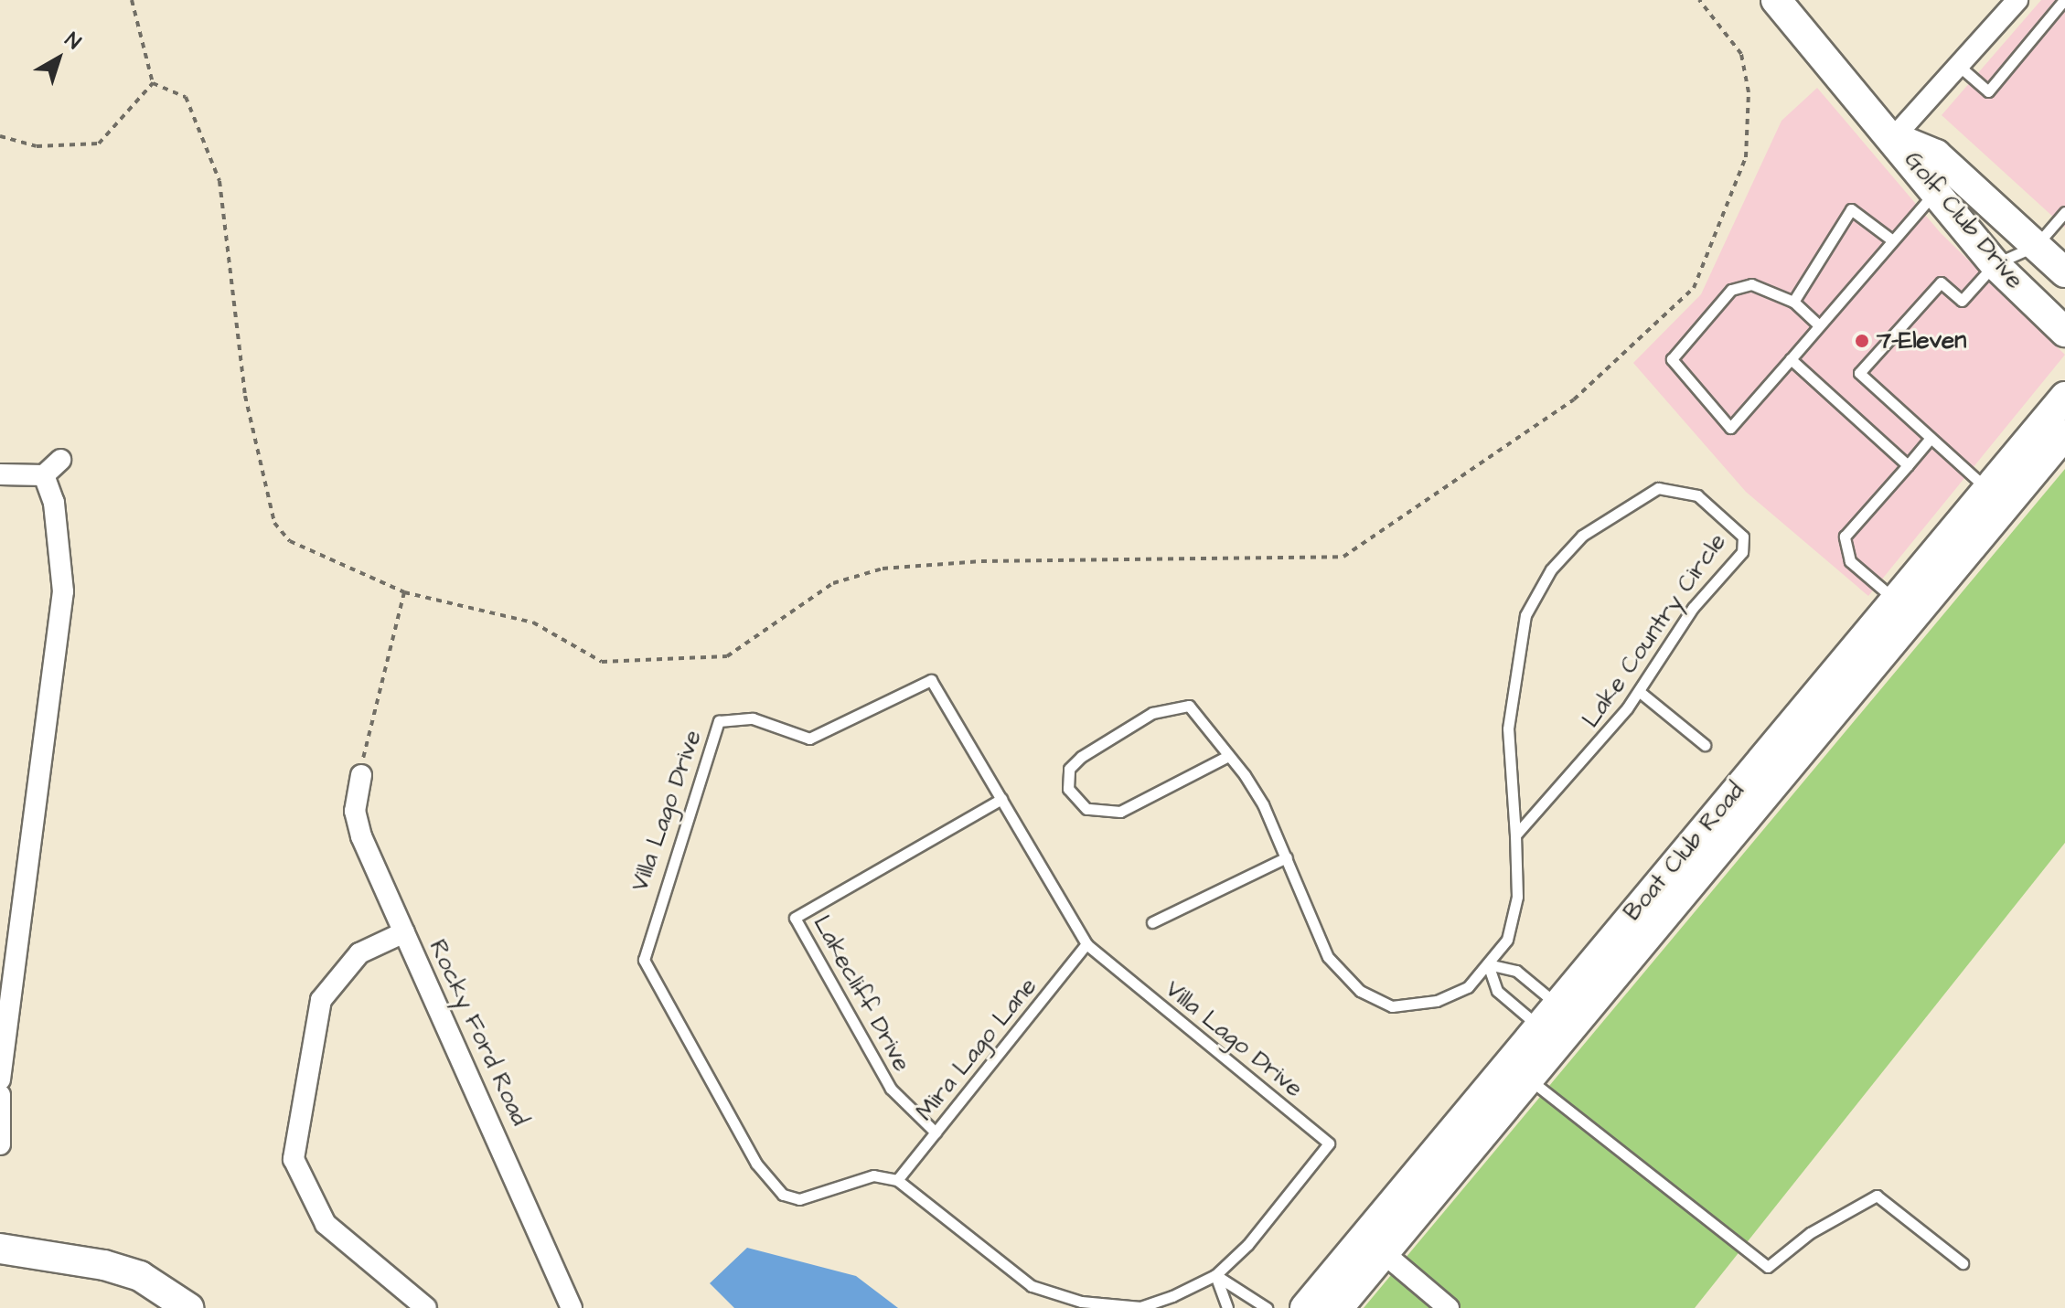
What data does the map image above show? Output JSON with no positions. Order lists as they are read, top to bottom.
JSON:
{
  "streets": {
    "main road": ["Golf Club Drive", "Boat Club Road"],
    "street": ["Rocky Ford Road"],
    "lane": [
      "Lake Country Circle",
      "Villa Lago Drive",
      "Lakecliff Drive",
      "Mira Lago Lane"
    ]
  },
  "crossings": [
    ["Villa Lago Drive", "Lakecliff Drive"],
    ["Villa Lago Drive", "Mira Lago Lane"],
    ["Lakecliff Drive", "Mira Lago Lane"]
  ],
  "places": ["7-Eleven"],
  "north": "top right"
}
